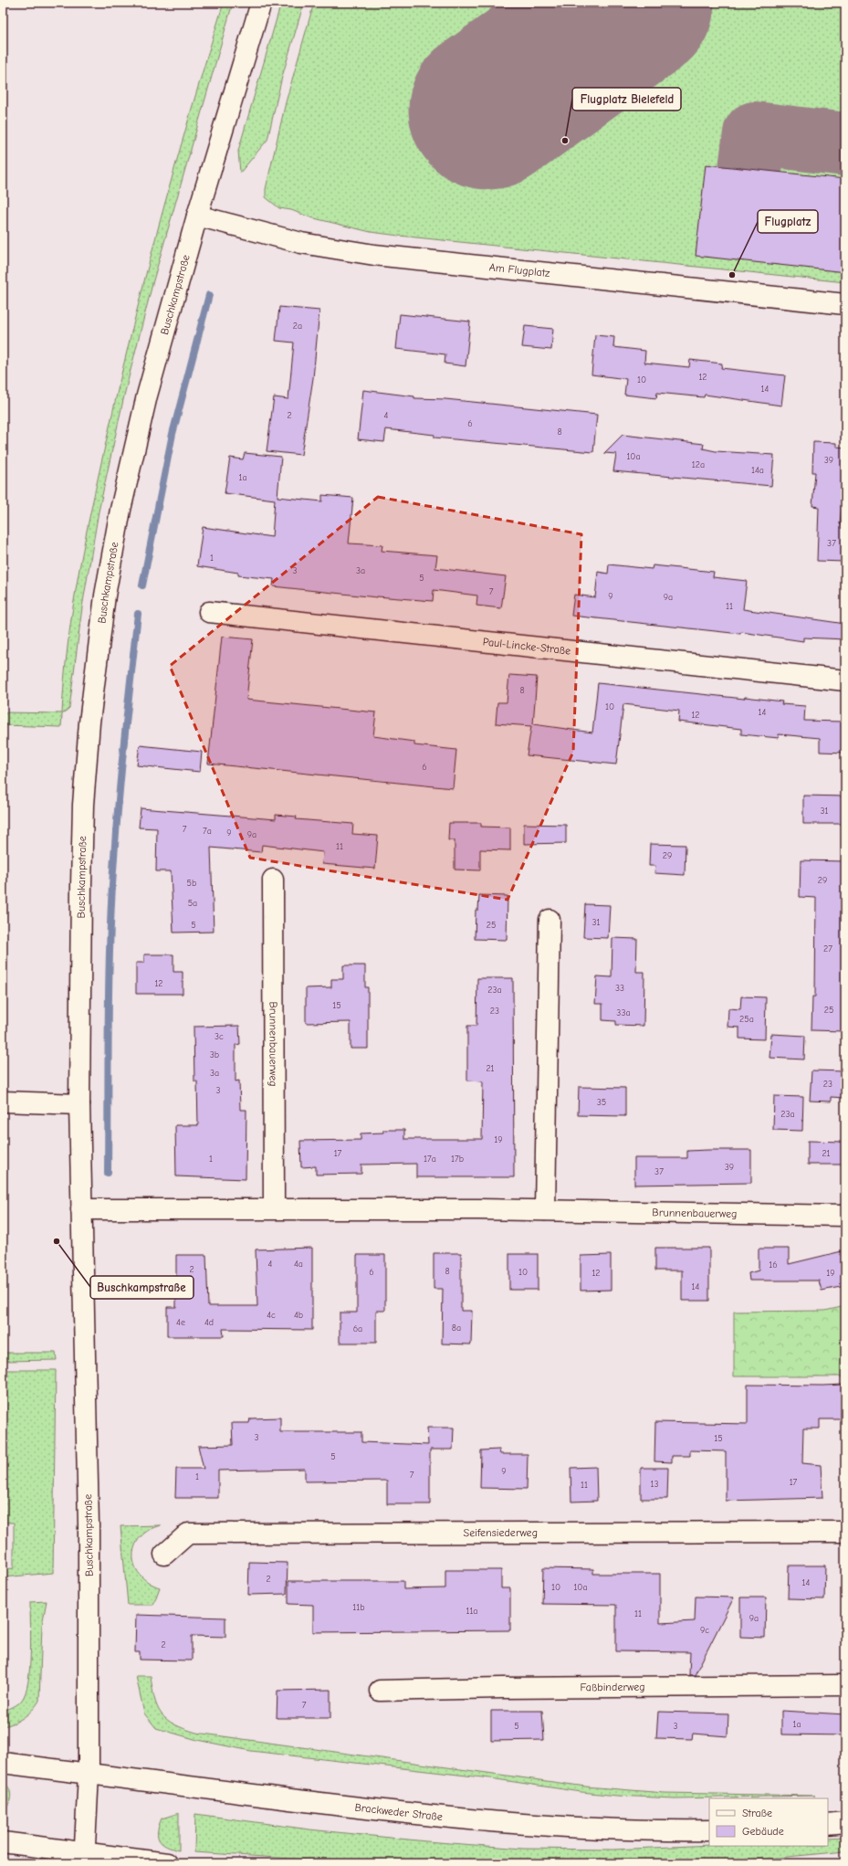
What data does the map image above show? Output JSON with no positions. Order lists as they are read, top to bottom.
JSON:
{
  "streets": {
    "street": [
      "Am Flugplatz",
      "Buschkampstraße",
      "Paul-Lincke-Straße",
      "Brunnenbauerweg",
      "Seifensiederweg",
      "Faßbinderweg",
      "Brackweder Straße"
    ]
  },
  "crossings": [
    ["Am Flugplatz", "Buschkampstraße"],
    ["Buschkampstraße", "Brunnenbauerweg"],
    ["Buschkampstraße", "Brackweder Straße"]
  ],
  "places": ["Flugplatz Bielefeld", "Flugplatz", "Buschkampstraße"],
  "house_numbers": [
    "2a",
    "12",
    "10",
    "14",
    "2",
    "4",
    "6",
    "8",
    "10a",
    "39",
    "12a",
    "14a",
    "1a",
    "37",
    "1",
    "3",
    "3a",
    "5",
    "7",
    "9",
    "9a",
    "11",
    "8",
    "10",
    "14",
    "12",
    "6",
    "31",
    "7",
    "7a",
    "9",
    "9a",
    "11",
    "29",
    "29",
    "5b",
    "5a",
    "31",
    "5",
    "25",
    "27",
    "12",
    "33",
    "23a",
    "15",
    "25",
    "23",
    "33a",
    "25a",
    "3c",
    "3b",
    "21",
    "3a",
    "23",
    "3",
    "35",
    "23a",
    "19",
    "17",
    "21",
    "1",
    "17a",
    "17b",
    "39",
    "37",
    "4",
    "4a",
    "16",
    "2",
    "8",
    "6",
    "10",
    "12",
    "19",
    "14",
    "4c",
    "4b",
    "4e",
    "4d",
    "8a",
    "6a",
    "3",
    "15",
    "5",
    "9",
    "7",
    "1",
    "17",
    "13",
    "11",
    "2",
    "14",
    "10",
    "10a",
    "11b",
    "11a",
    "11",
    "9a",
    "9c",
    "2",
    "7",
    "1a",
    "5",
    "3"
  ],
  "legend": ["Straße", "Gebäude"]
}
